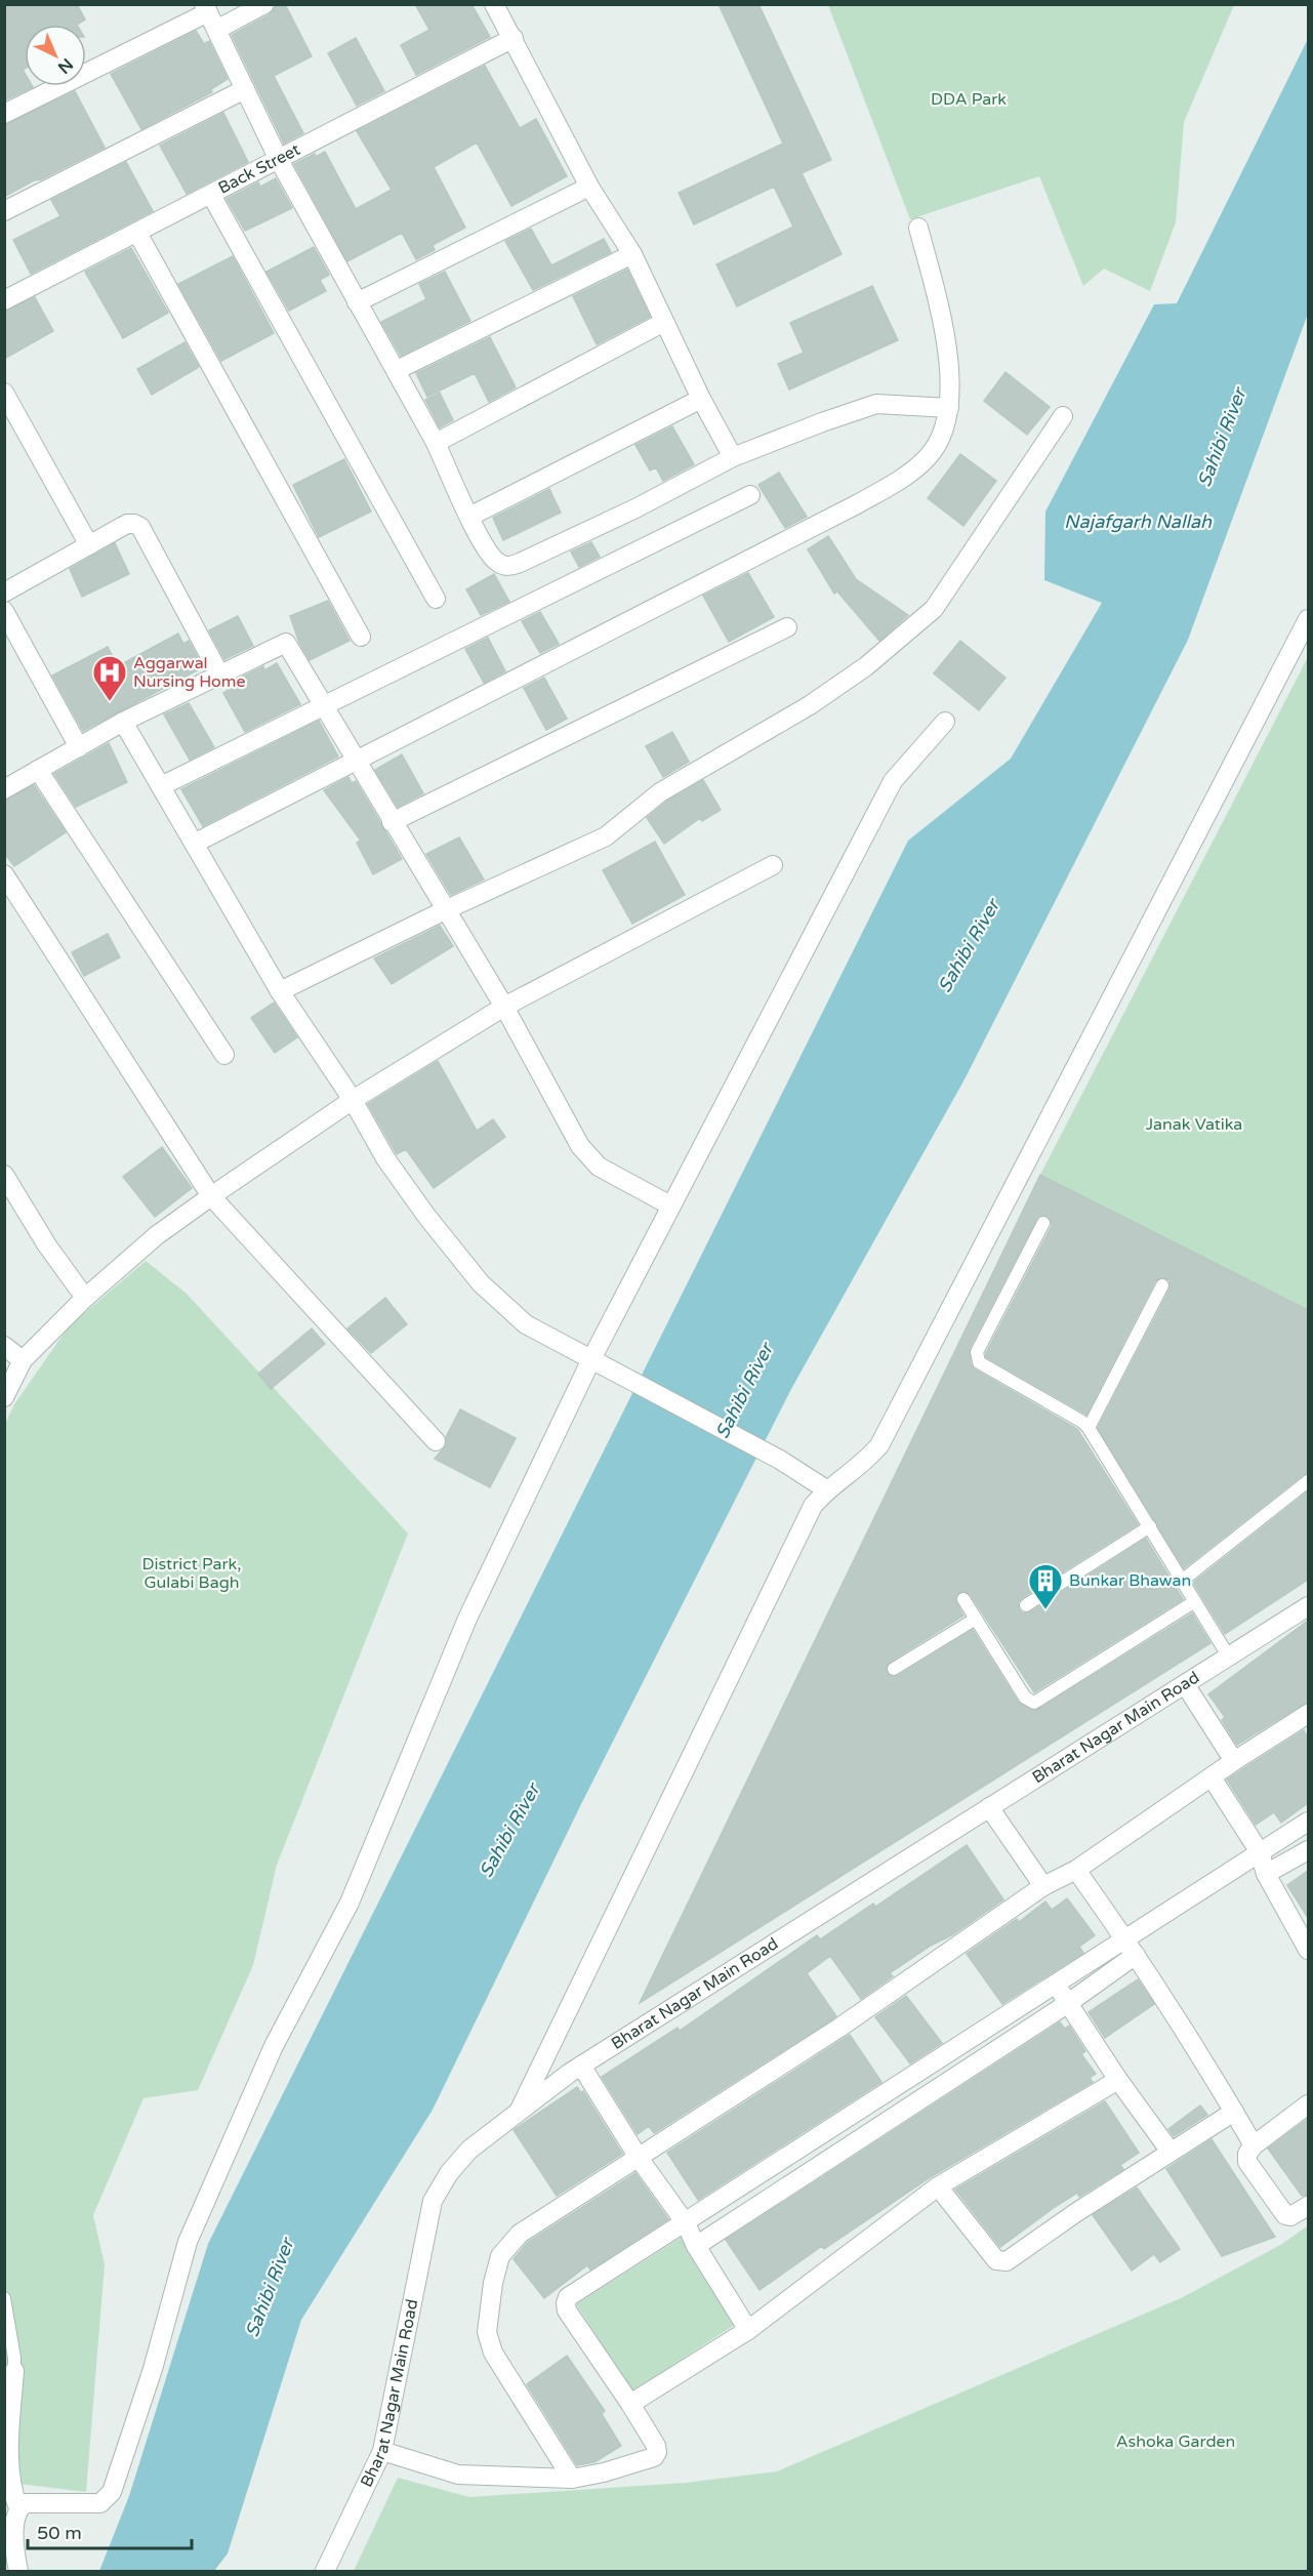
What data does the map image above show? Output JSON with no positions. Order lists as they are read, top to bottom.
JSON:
{
  "streets": {
    "street": ["Back Street", "Bharat Nagar Main Road"]
  },
  "water": ["Sahibi River", "Najafgarh Nallah"],
  "parks": [
    "DDA Park",
    "Janak Vatika",
    "District Park, Gulabi Bagh",
    "Ashoka Garden"
  ],
  "places": {
    "hospital": ["Aggarwal Nursing Home"],
    "building": ["Bunkar Bhawan"]
  },
  "scale_bar": "50 m",
  "north": "bottom right"
}
